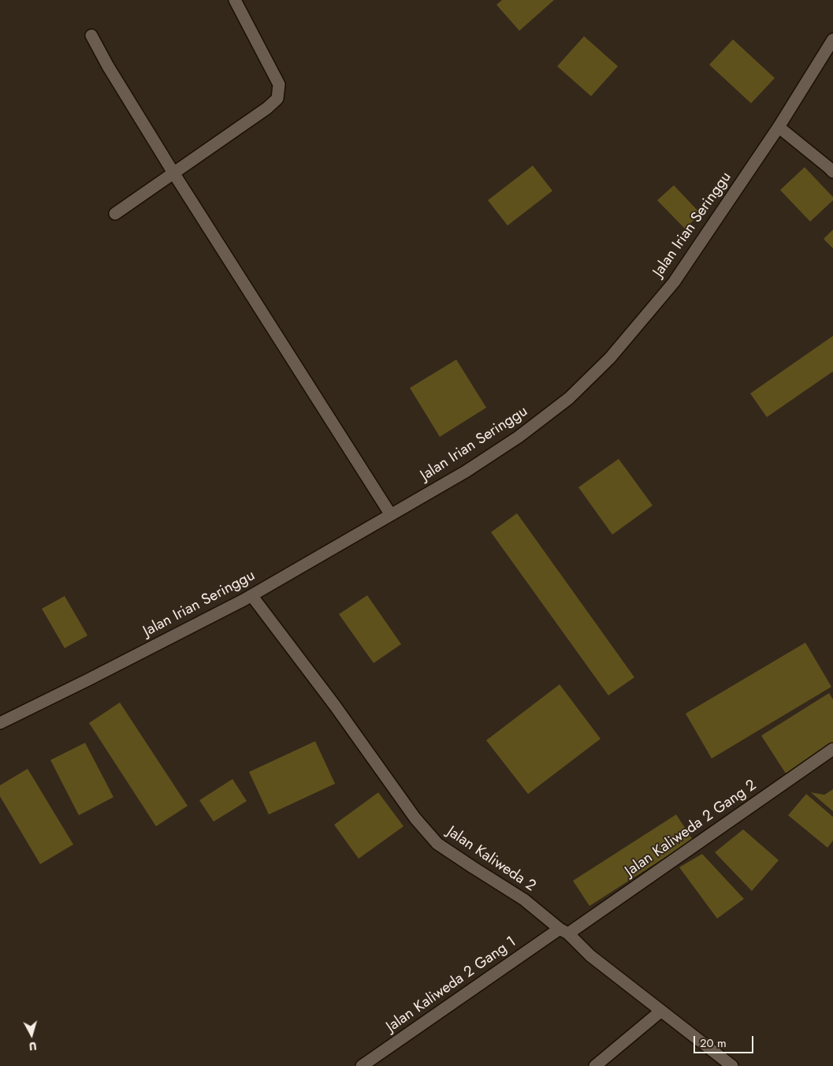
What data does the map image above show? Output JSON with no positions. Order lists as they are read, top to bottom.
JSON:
{
  "streets": {
    "street": [
      "Jalan Irian Seringgu",
      "Jalan Kaliweda 2 Gang 2",
      "Jalan Kaliweda 2",
      "Jalan Kaliweda 2 Gang 1"
    ]
  },
  "crossings": [
    ["Jalan Irian Seringgu", "Jalan Kaliweda 2"],
    ["Jalan Kaliweda 2 Gang 2", "Jalan Kaliweda 2"],
    ["Jalan Kaliweda 2 Gang 2", "Jalan Kaliweda 2 Gang 1"],
    ["Jalan Kaliweda 2", "Jalan Kaliweda 2 Gang 1"]
  ],
  "scale_bar": "20 m",
  "north": "bottom"
}
